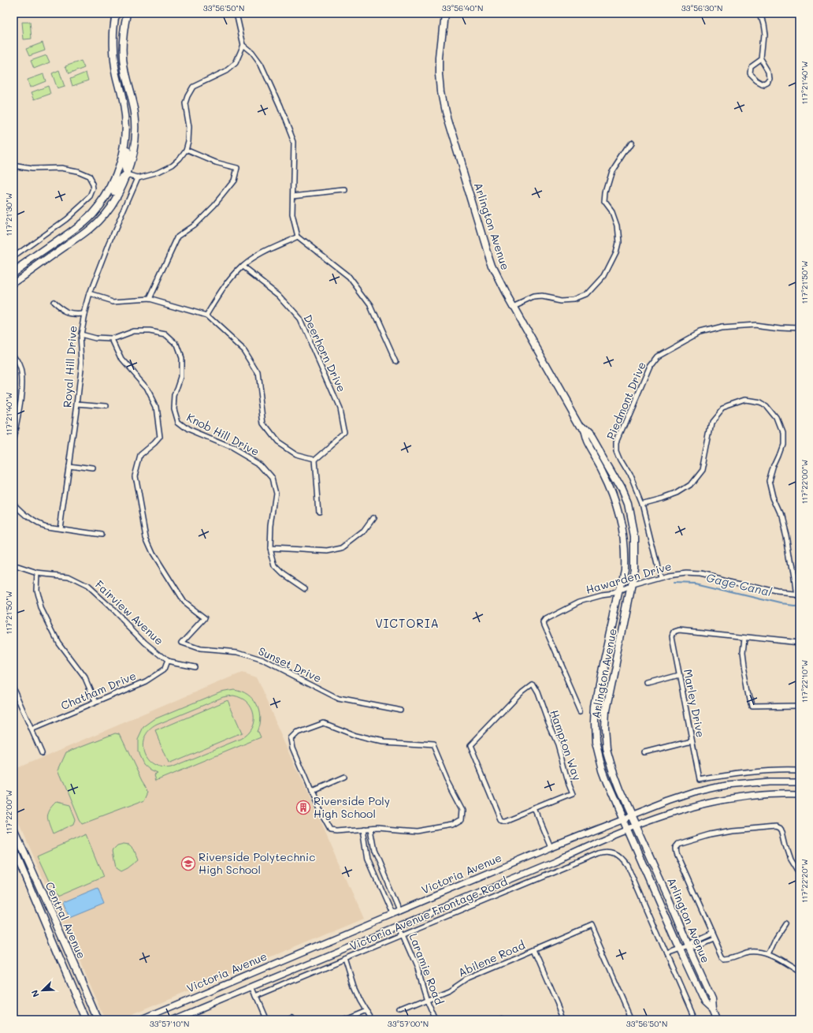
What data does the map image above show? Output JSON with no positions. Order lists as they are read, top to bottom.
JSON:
{
  "streets": {
    "main road": ["Arlington Avenue", "Victoria Avenue", "Central Avenue"],
    "street": [
      "Deerhorn Drive",
      "Royal Hill Drive",
      "Piedmont Drive",
      "Knob Hill Drive",
      "Hawarden Drive",
      "Fairview Avenue",
      "Sunset Drive",
      "Chatham Drive",
      "Marley Drive",
      "Hampton Way",
      "Victoria Avenue Frontage Road",
      "Abilene Road",
      "Laramie Road"
    ]
  },
  "crossings": [
    ["Arlington Avenue", "Hawarden Drive"],
    ["Arlington Avenue", "Victoria Avenue"],
    ["Piedmont Drive", "Hawarden Drive"],
    ["Knob Hill Drive", "Sunset Drive"],
    ["Fairview Avenue", "Chatham Drive"],
    ["Victoria Avenue", "Laramie Road"],
    ["Victoria Avenue Frontage Road", "Laramie Road"],
    ["Abilene Road", "Laramie Road"]
  ],
  "districts": ["VICTORIA"],
  "water": ["Gage Canal"],
  "places": {
    "building": ["Riverside Poly High School"],
    "school or university": ["Riverside Polytechnic High School"]
  },
  "north": "bottom left",
  "coordinates": [
    "33°56'50\"N",
    "33°56'40\"N",
    "33°56'30\"N",
    "117°21'40\"W",
    "117°21'30\"W",
    "117°21'50\"W",
    "117°22'00\"W",
    "117°22'10\"W",
    "117°22'20\"W",
    "33°57'10\"N",
    "33°57'00\"N"
  ]
}
